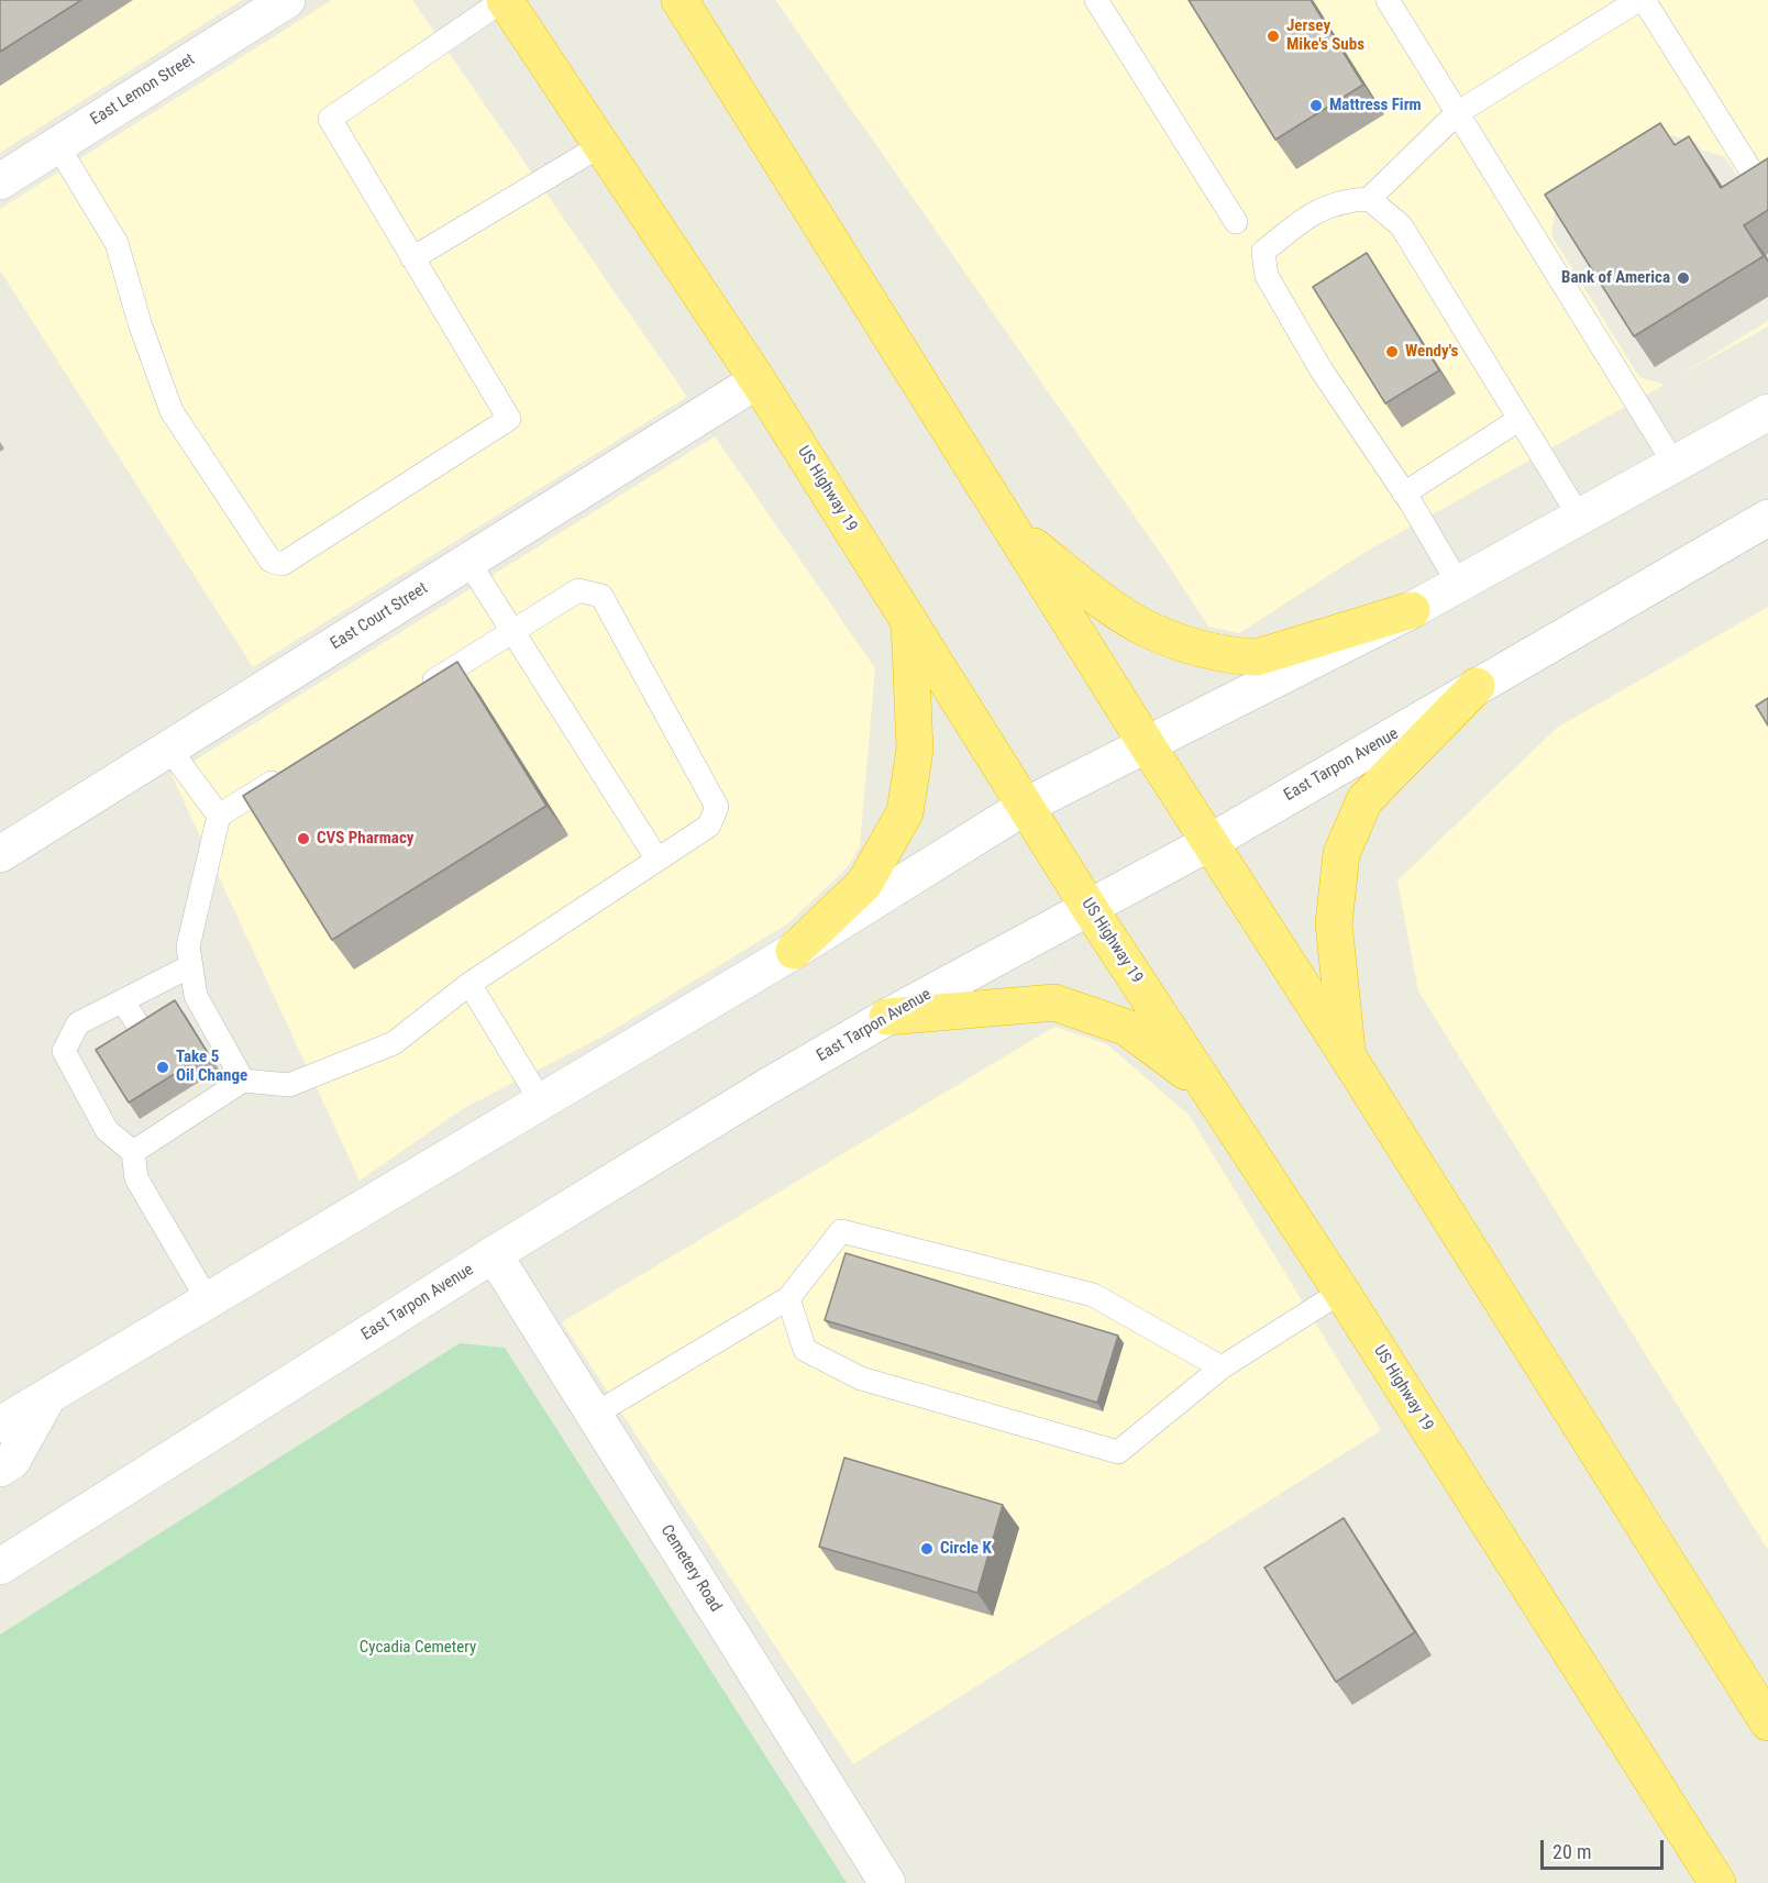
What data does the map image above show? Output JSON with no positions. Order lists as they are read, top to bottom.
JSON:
{
  "streets": {
    "highway": ["US Highway 19"],
    "main road": [
      "East Lemon Street",
      "East Court Street",
      "East Tarpon Avenue",
      "Cemetery Road"
    ]
  },
  "crossings": [
    ["US Highway 19", "East Court Street"],
    ["US Highway 19", "East Tarpon Avenue"],
    ["East Tarpon Avenue", "Cemetery Road"]
  ],
  "parks": ["Cycadia Cemetery"],
  "places": [
    "Jersey Mike's Subs",
    "Mattress Firm",
    "Bank of America",
    "Wendy's",
    "CVS Pharmacy",
    "Take 5 Oil Change",
    "Circle K"
  ],
  "scale_bar": "20 m"
}
